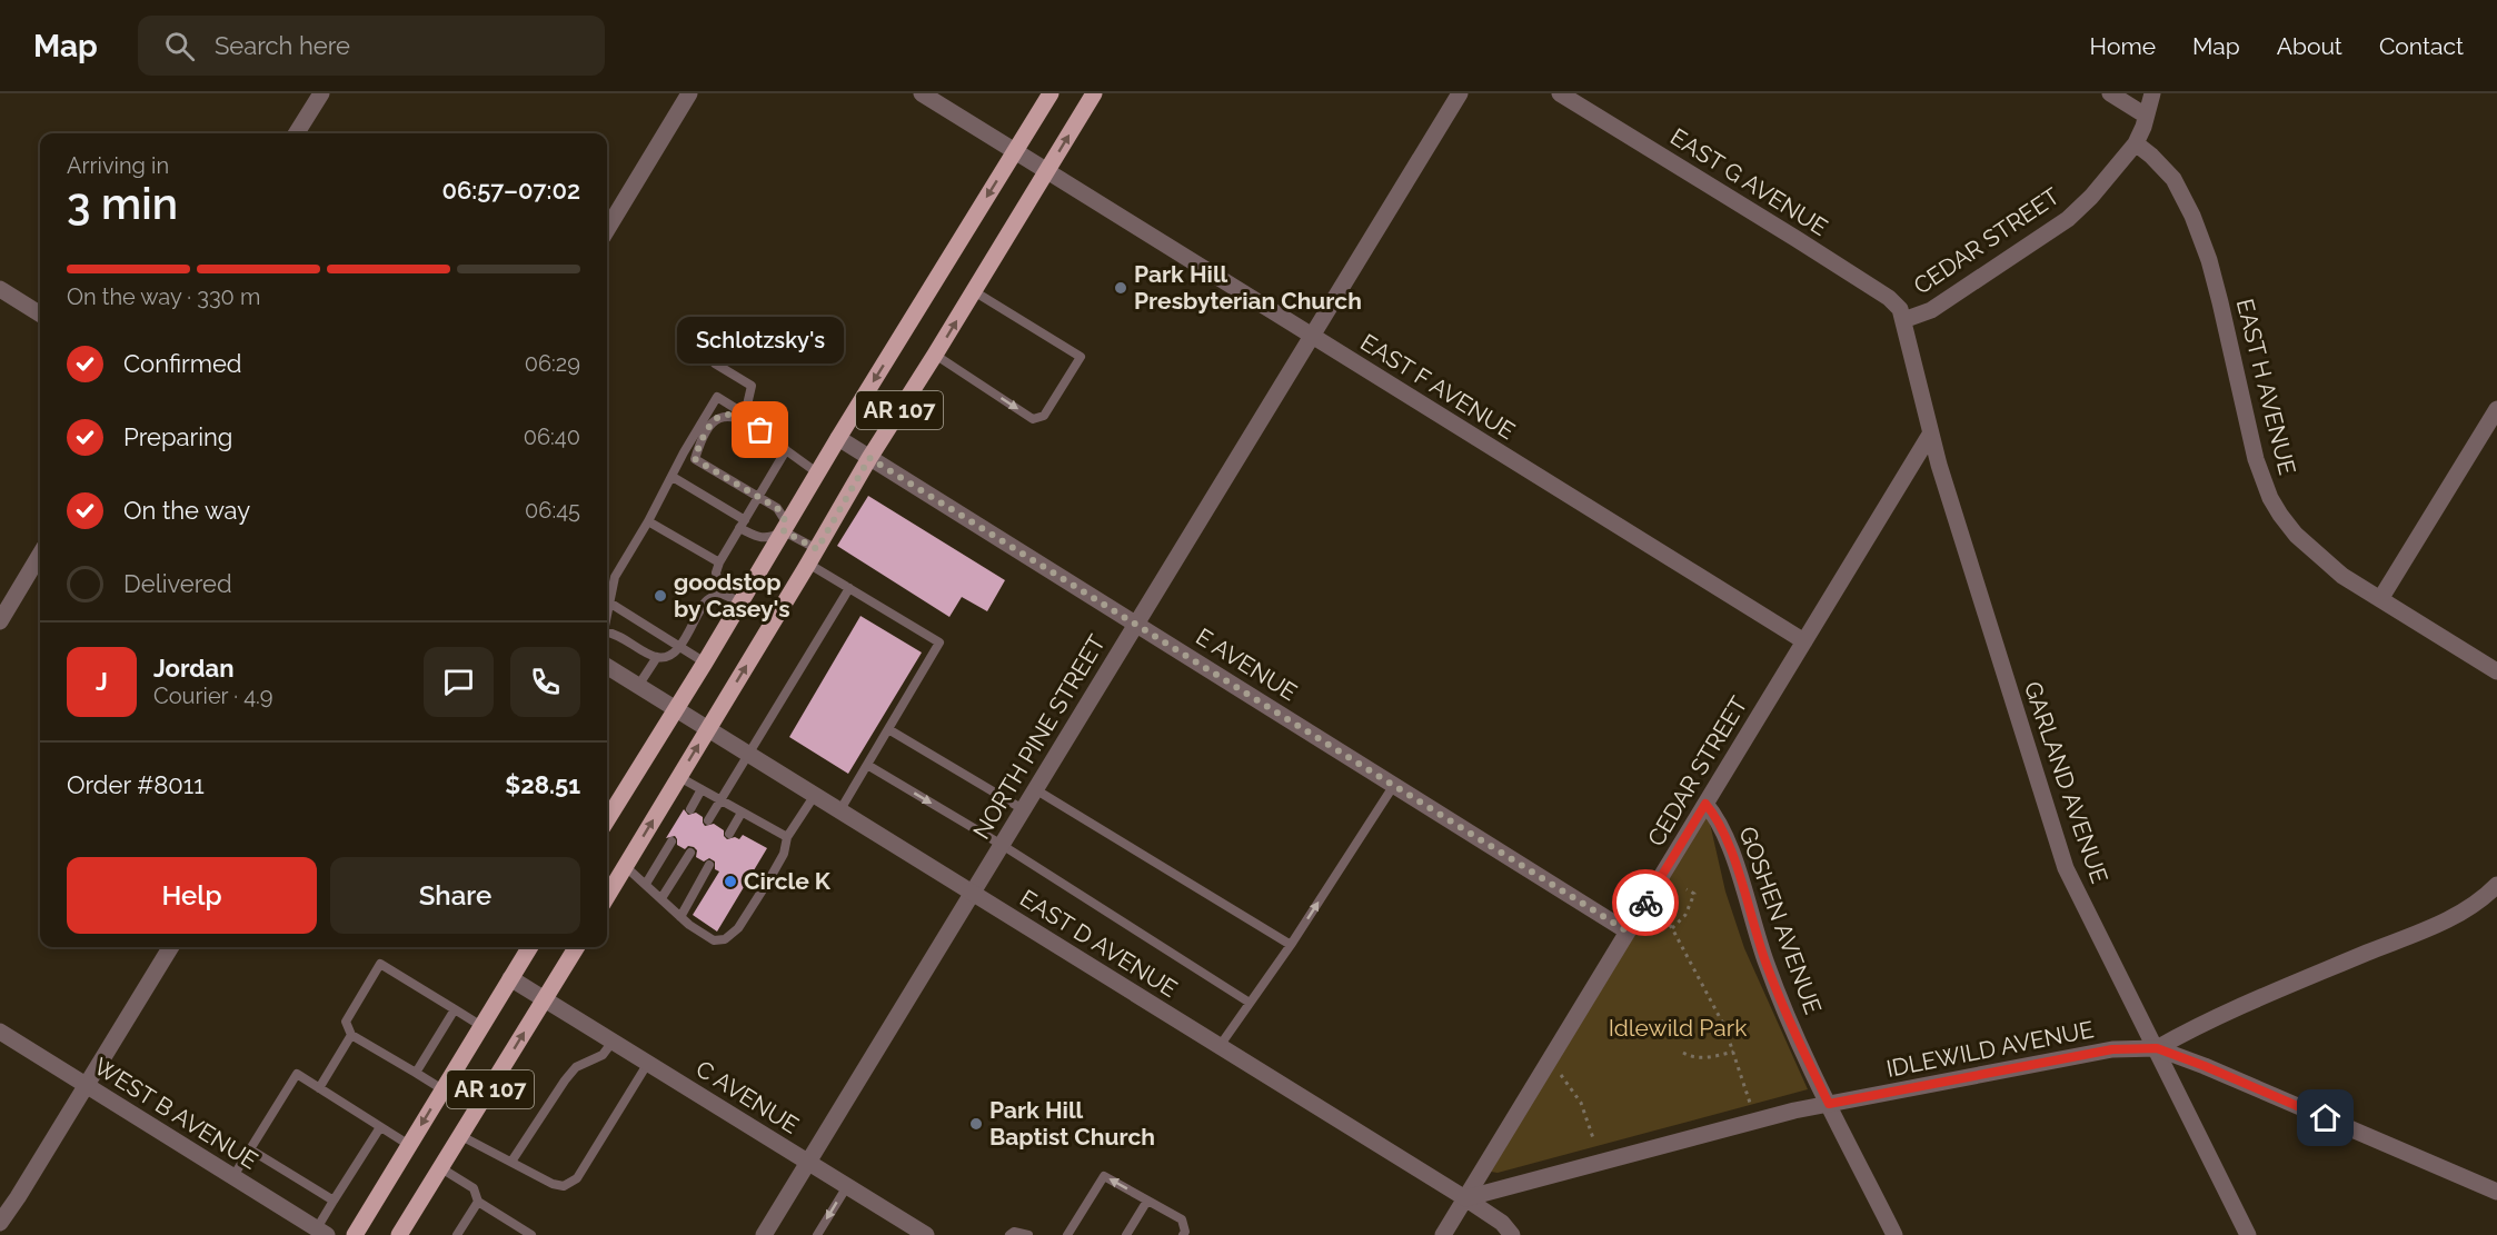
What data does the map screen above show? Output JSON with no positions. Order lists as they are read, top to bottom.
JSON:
{
  "streets": {
    "main road": ["AR 107"],
    "street": [
      "EAST G AVENUE",
      "CEDAR STREET",
      "EAST F AVENUE",
      "EAST H AVENUE",
      "E AVENUE",
      "NORTH PINE STREET",
      "GARLAND AVENUE",
      "GOSHEN AVENUE",
      "EAST D AVENUE",
      "IDLEWILD AVENUE",
      "C AVENUE",
      "WEST B AVENUE"
    ]
  },
  "crossings": [
    ["EAST G AVENUE", "CEDAR STREET"],
    ["EAST G AVENUE", "GARLAND AVENUE"],
    ["CEDAR STREET", "EAST F AVENUE"],
    ["CEDAR STREET", "EAST H AVENUE"],
    ["CEDAR STREET", "E AVENUE"],
    ["CEDAR STREET", "GARLAND AVENUE"],
    ["CEDAR STREET", "GOSHEN AVENUE"],
    ["CEDAR STREET", "EAST D AVENUE"],
    ["CEDAR STREET", "IDLEWILD AVENUE"],
    ["EAST F AVENUE", "AR 107"],
    ["EAST F AVENUE", "NORTH PINE STREET"],
    ["AR 107", "E AVENUE"],
    ["AR 107", "EAST D AVENUE"],
    ["AR 107", "C AVENUE"],
    ["E AVENUE", "NORTH PINE STREET"],
    ["NORTH PINE STREET", "EAST D AVENUE"],
    ["NORTH PINE STREET", "C AVENUE"],
    ["GARLAND AVENUE", "IDLEWILD AVENUE"],
    ["GOSHEN AVENUE", "IDLEWILD AVENUE"],
    ["EAST D AVENUE", "IDLEWILD AVENUE"]
  ],
  "parks": ["Idlewild Park"],
  "places": [
    "Park Hill Presbyterian Church",
    "Schlotzsky's",
    "goodstop by Casey's",
    "Circle K",
    "Park Hill Baptist Church"
  ],
  "page": {
    "header": "Map",
    "search": "Search here",
    "nav": [
      "Home",
      "Map",
      "About",
      "Contact"
    ],
    "heading": ["3 min", "Arriving in", "06:57–07:02"],
    "panel": [
      "Jordan",
      "Courier · 4.9",
      "Order #8011",
      "$28.51"
    ],
    "bar": "On the way · 330 m",
    "bubble": "Schlotzsky's",
    "list": [
      ["Confirmed", "06:29"],
      ["Preparing", "06:40"],
      ["On the way", "06:45"],
      "Delivered"
    ],
    "round": "J",
    "buttons": ["Help", "Share"]
  }
}
